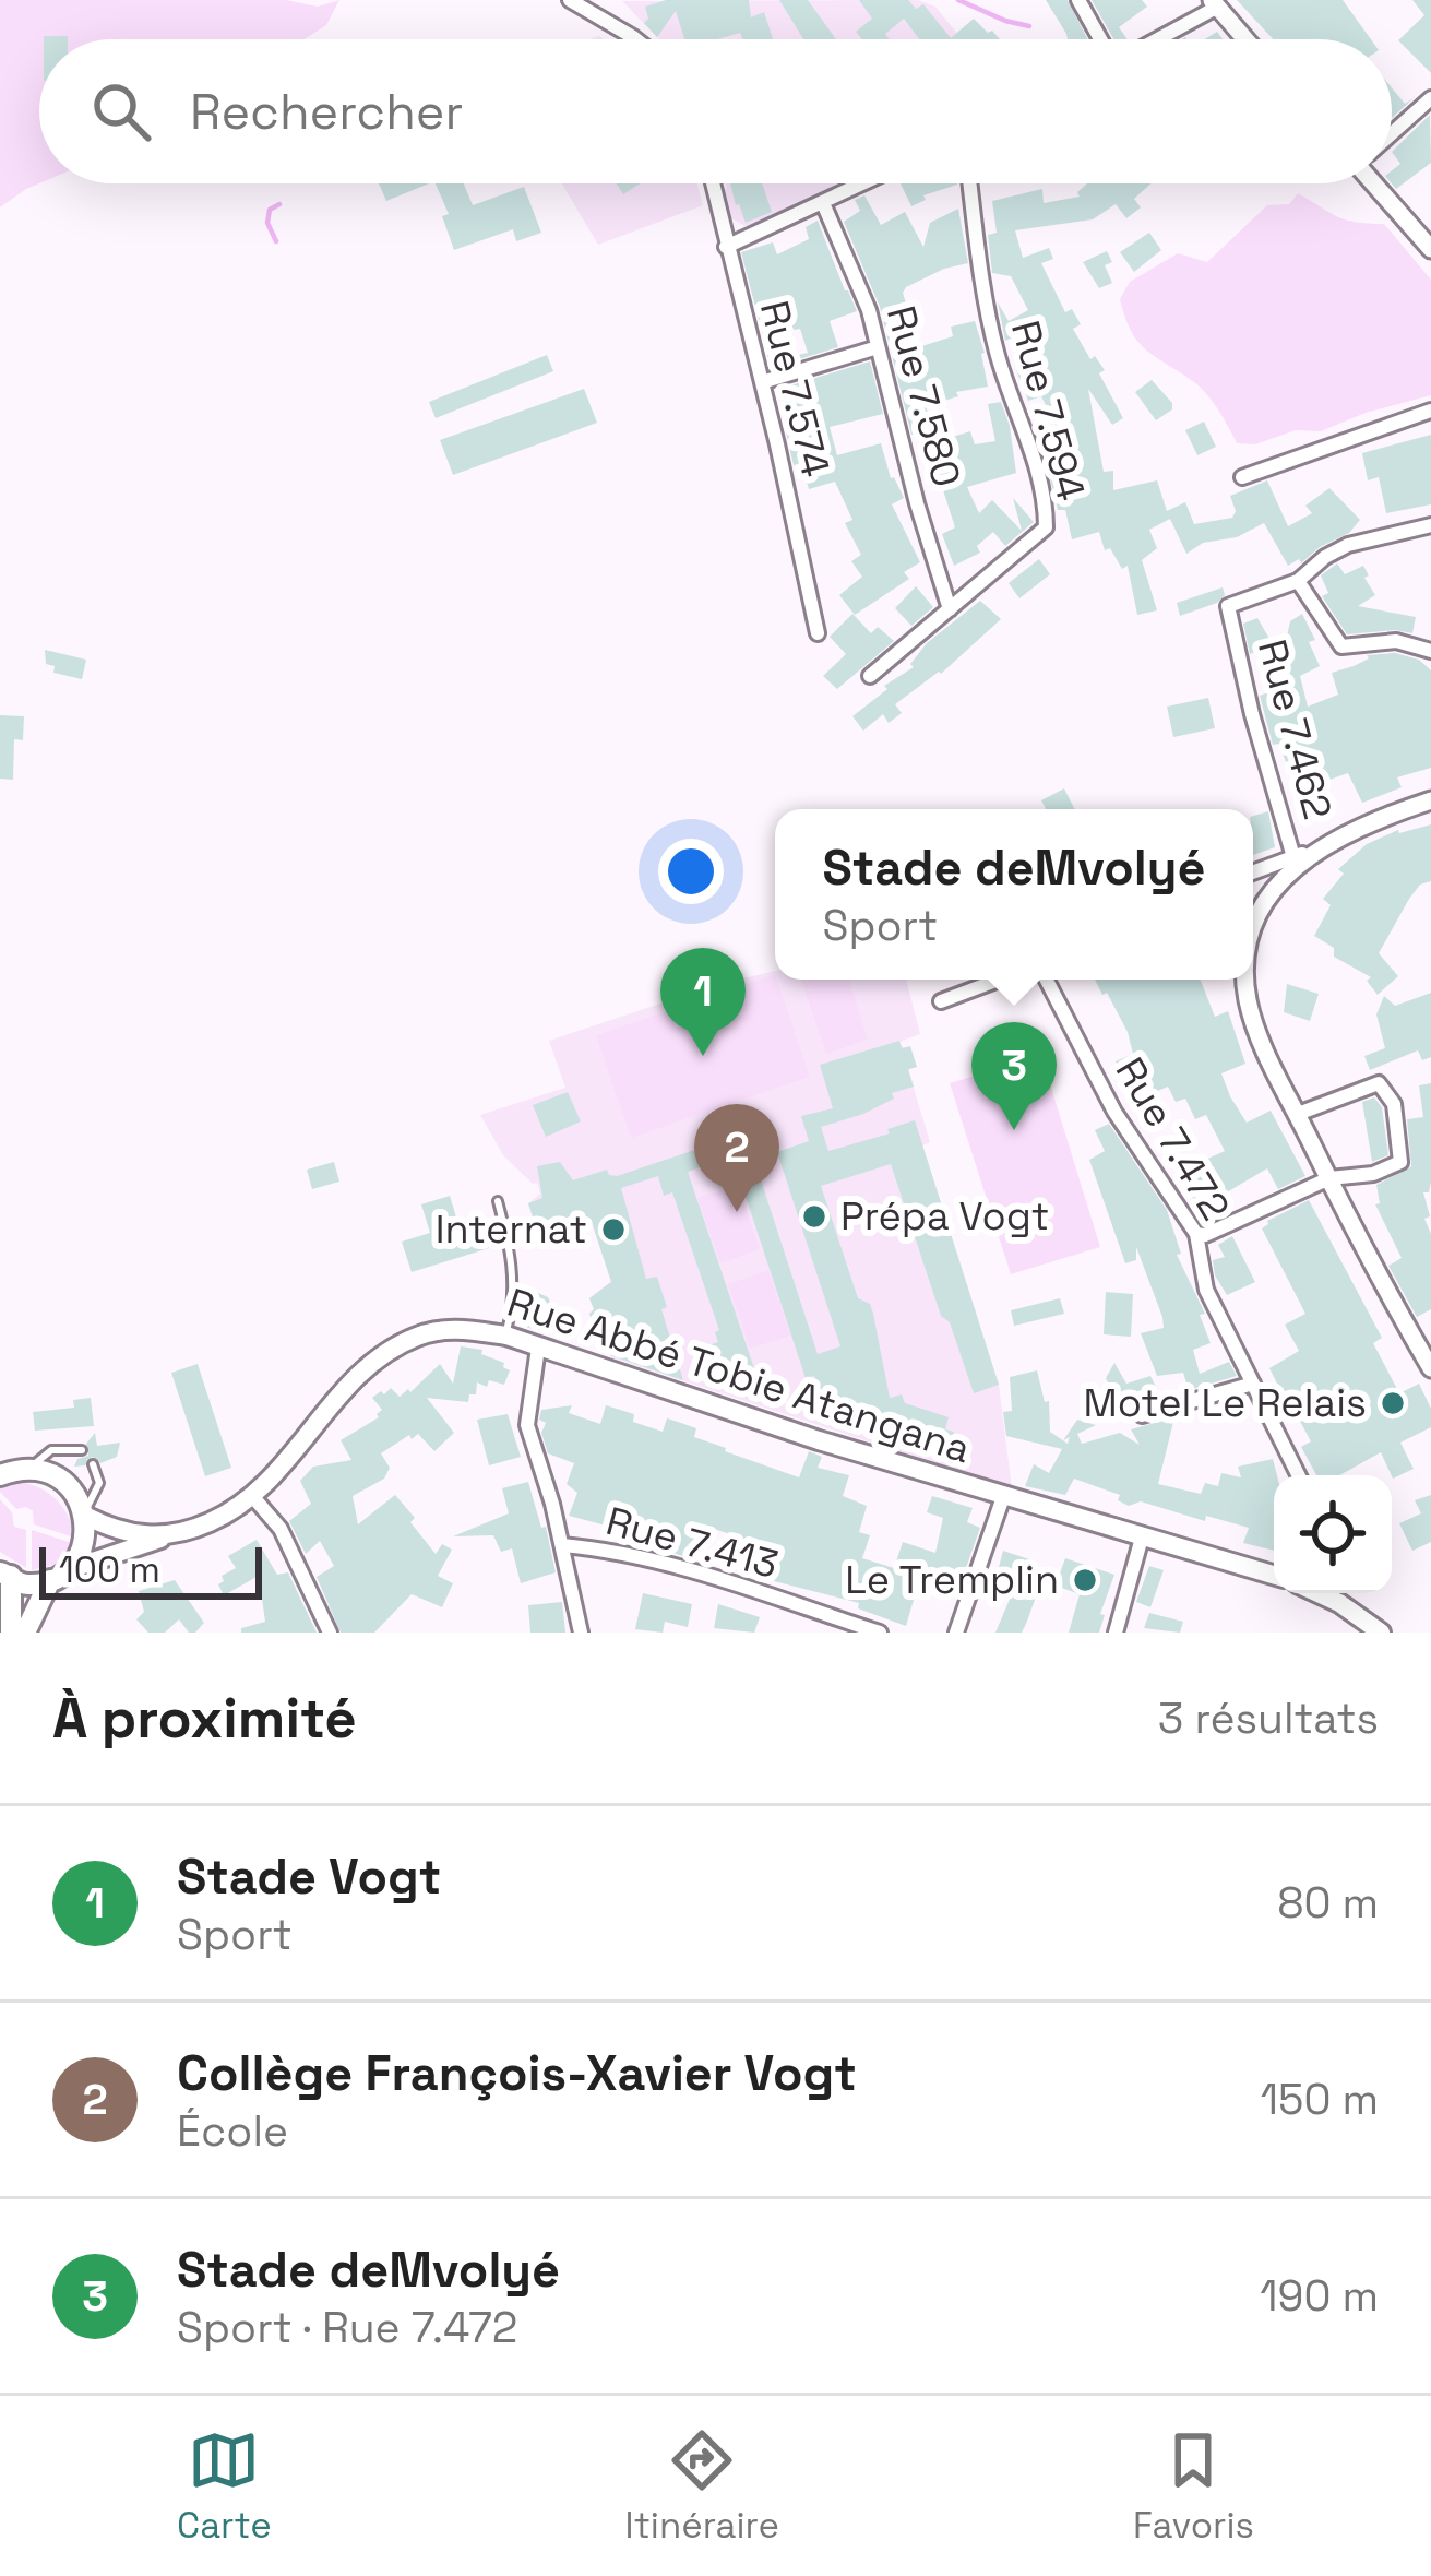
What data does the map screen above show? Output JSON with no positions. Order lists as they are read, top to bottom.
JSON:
{
  "streets": {
    "main road": ["Rue Abbé Tobie Atangana"],
    "street": [
      "Rue 7.574",
      "Rue 7.580",
      "Rue 7.594",
      "Rue 7.462",
      "Rue 7.472",
      "Rue 7.413"
    ]
  },
  "crossings": [
    ["Rue 7.580", "Rue 7.594"]
  ],
  "places": [
    "Prépa Vogt",
    "Internat",
    "Motel Le Relais",
    "Le Tremplin"
  ],
  "scale_bar": "100 m",
  "page": {
    "search": "Rechercher",
    "popup": ["Stade deMvolyé", "Sport"],
    "pins": ["1", "3", "2"],
    "scale": "100 m",
    "heading": ["À proximité", "3 résultats"],
    "list": [
      {
        "mark": "1",
        "name": "Stade Vogt",
        "note": "Sport",
        "value": "80 m"
      },
      {
        "mark": "2",
        "name": "Collège François-Xavier Vogt",
        "note": "École",
        "value": "150 m"
      },
      {
        "mark": "3",
        "name": "Stade deMvolyé",
        "note": "Sport · Rue 7.472",
        "value": "190 m"
      }
    ],
    "nav": ["Carte", "Itinéraire", "Favoris"]
  }
}
